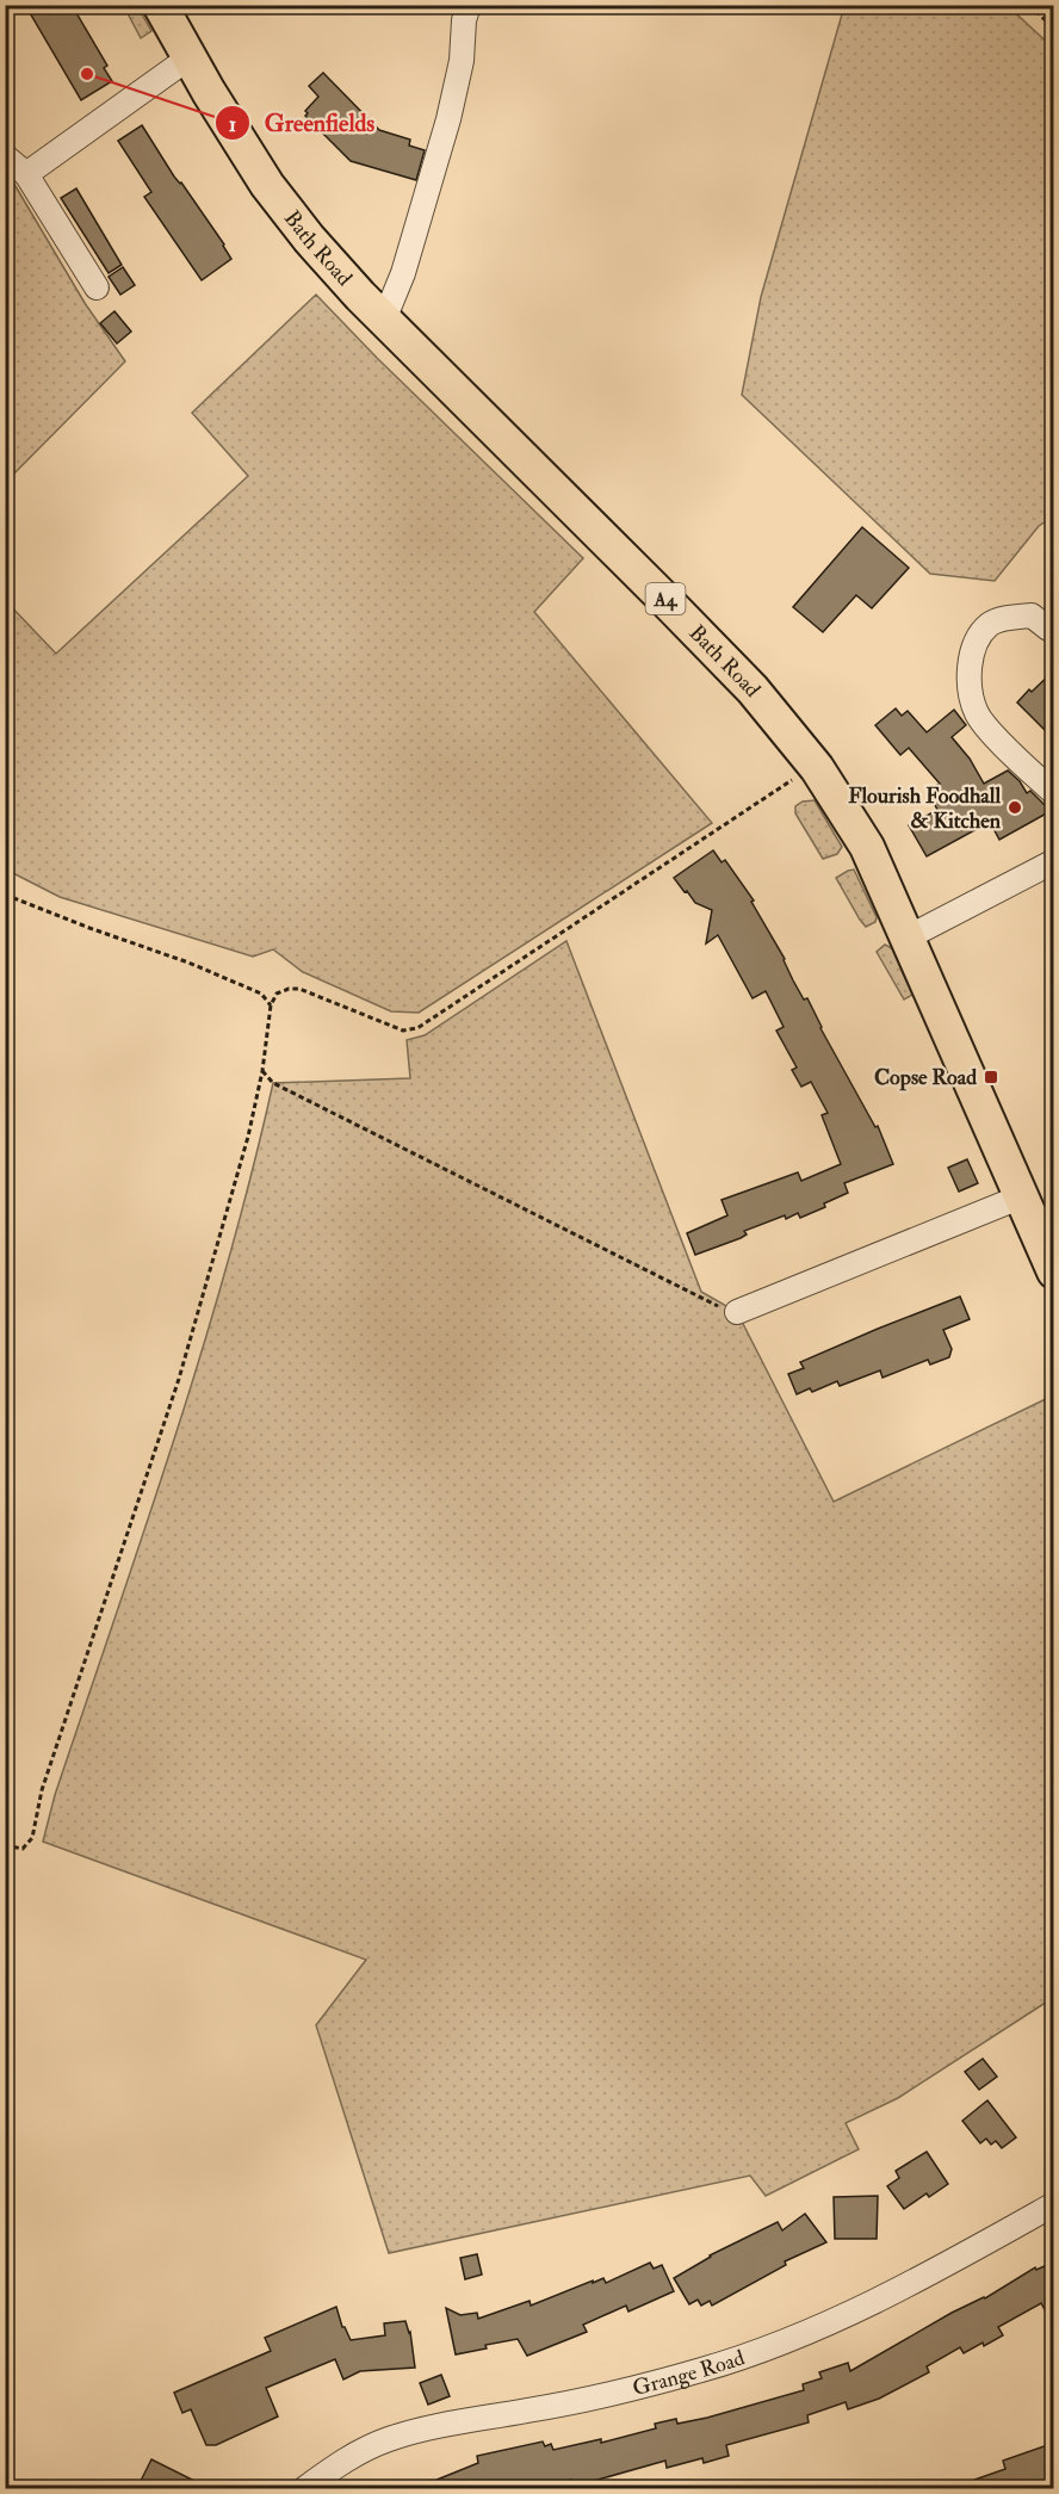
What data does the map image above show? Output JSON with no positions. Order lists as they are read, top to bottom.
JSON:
{
  "streets": {
    "highway": ["Bath Road", "A4"],
    "street": ["Grange Road"]
  },
  "places": {
    "other": ["Greenfields", "Flourish Foodhall & Kitchen"],
    "transit": ["Copse Road"]
  }
}
